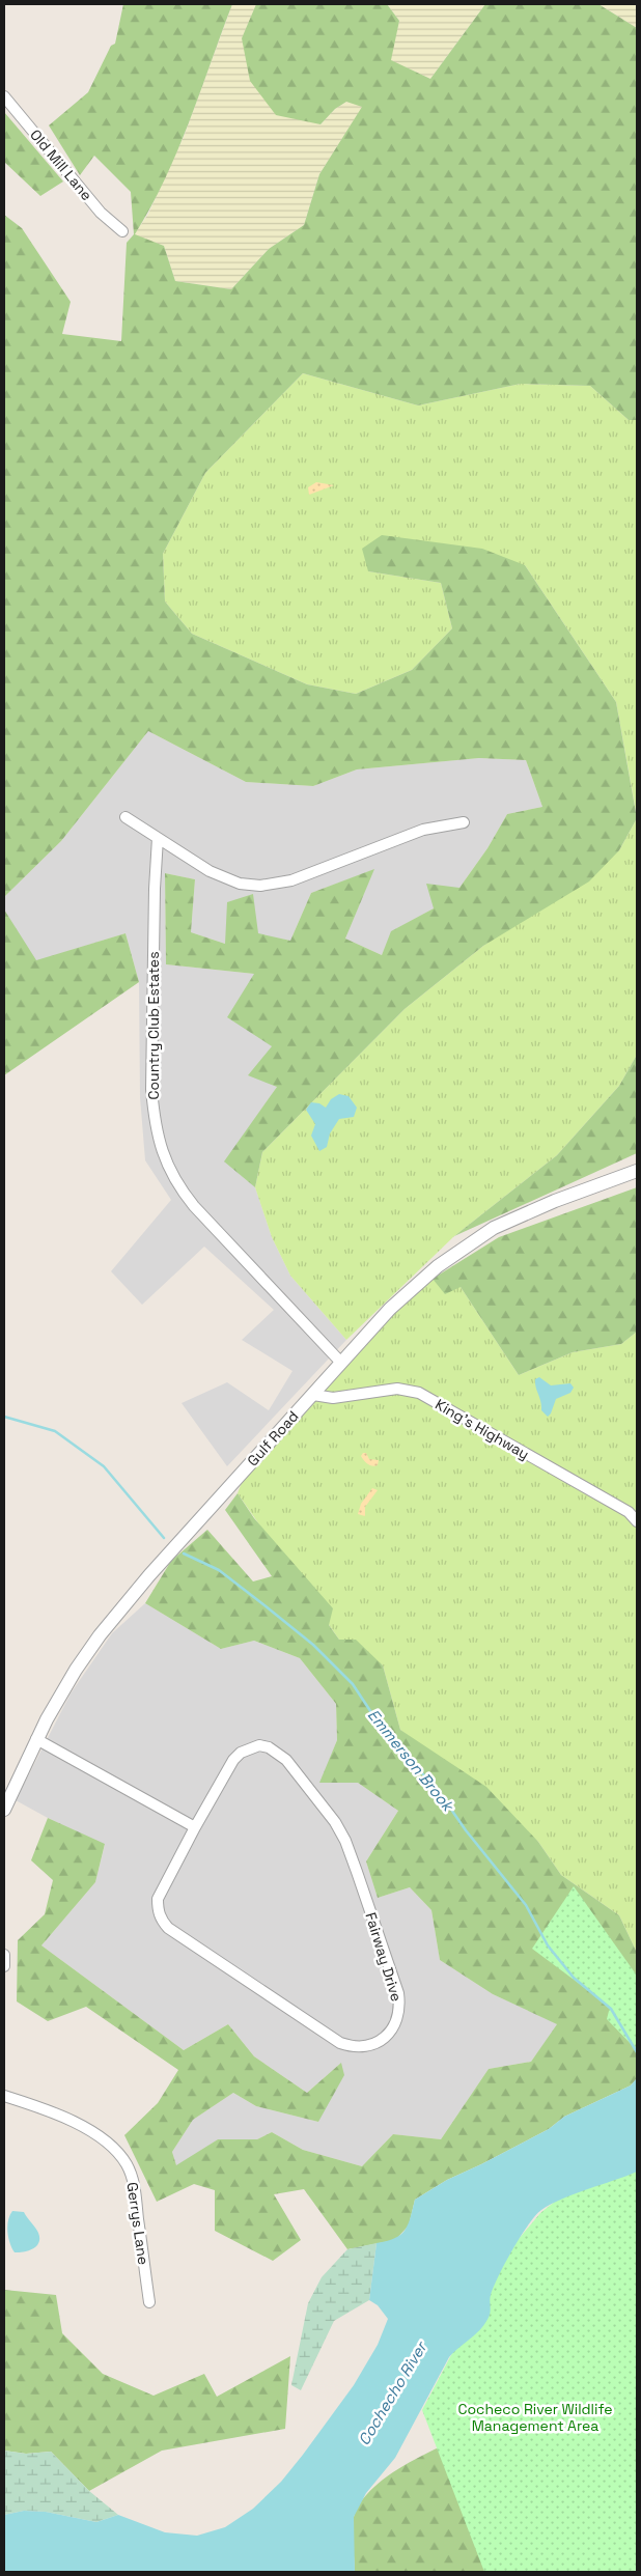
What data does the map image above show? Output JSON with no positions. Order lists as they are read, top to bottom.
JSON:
{
  "streets": {
    "street": [
      "Old Mill Lane",
      "Country Club Estates",
      "King's Highway",
      "Gulf Road",
      "Fairway Drive",
      "Gerrys Lane"
    ]
  },
  "crossings": [
    ["Country Club Estates", "Gulf Road"],
    ["King's Highway", "Gulf Road"]
  ],
  "water": ["Emmerson Brook", "Cochecho River"],
  "parks": ["Cocheco River Wildlife Management Area"]
}
